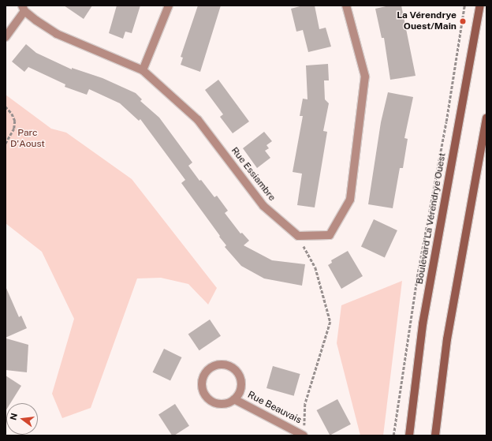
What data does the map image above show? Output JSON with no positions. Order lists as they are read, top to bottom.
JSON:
{
  "streets": {
    "main road": ["Boulevard La Vérendrye Ouest"],
    "street": ["Rue Essiambre", "Rue Beauvais"]
  },
  "parks": ["Parc D'Aoust"],
  "places": ["La Vérendrye Ouest/Main"],
  "north": "left"
}
